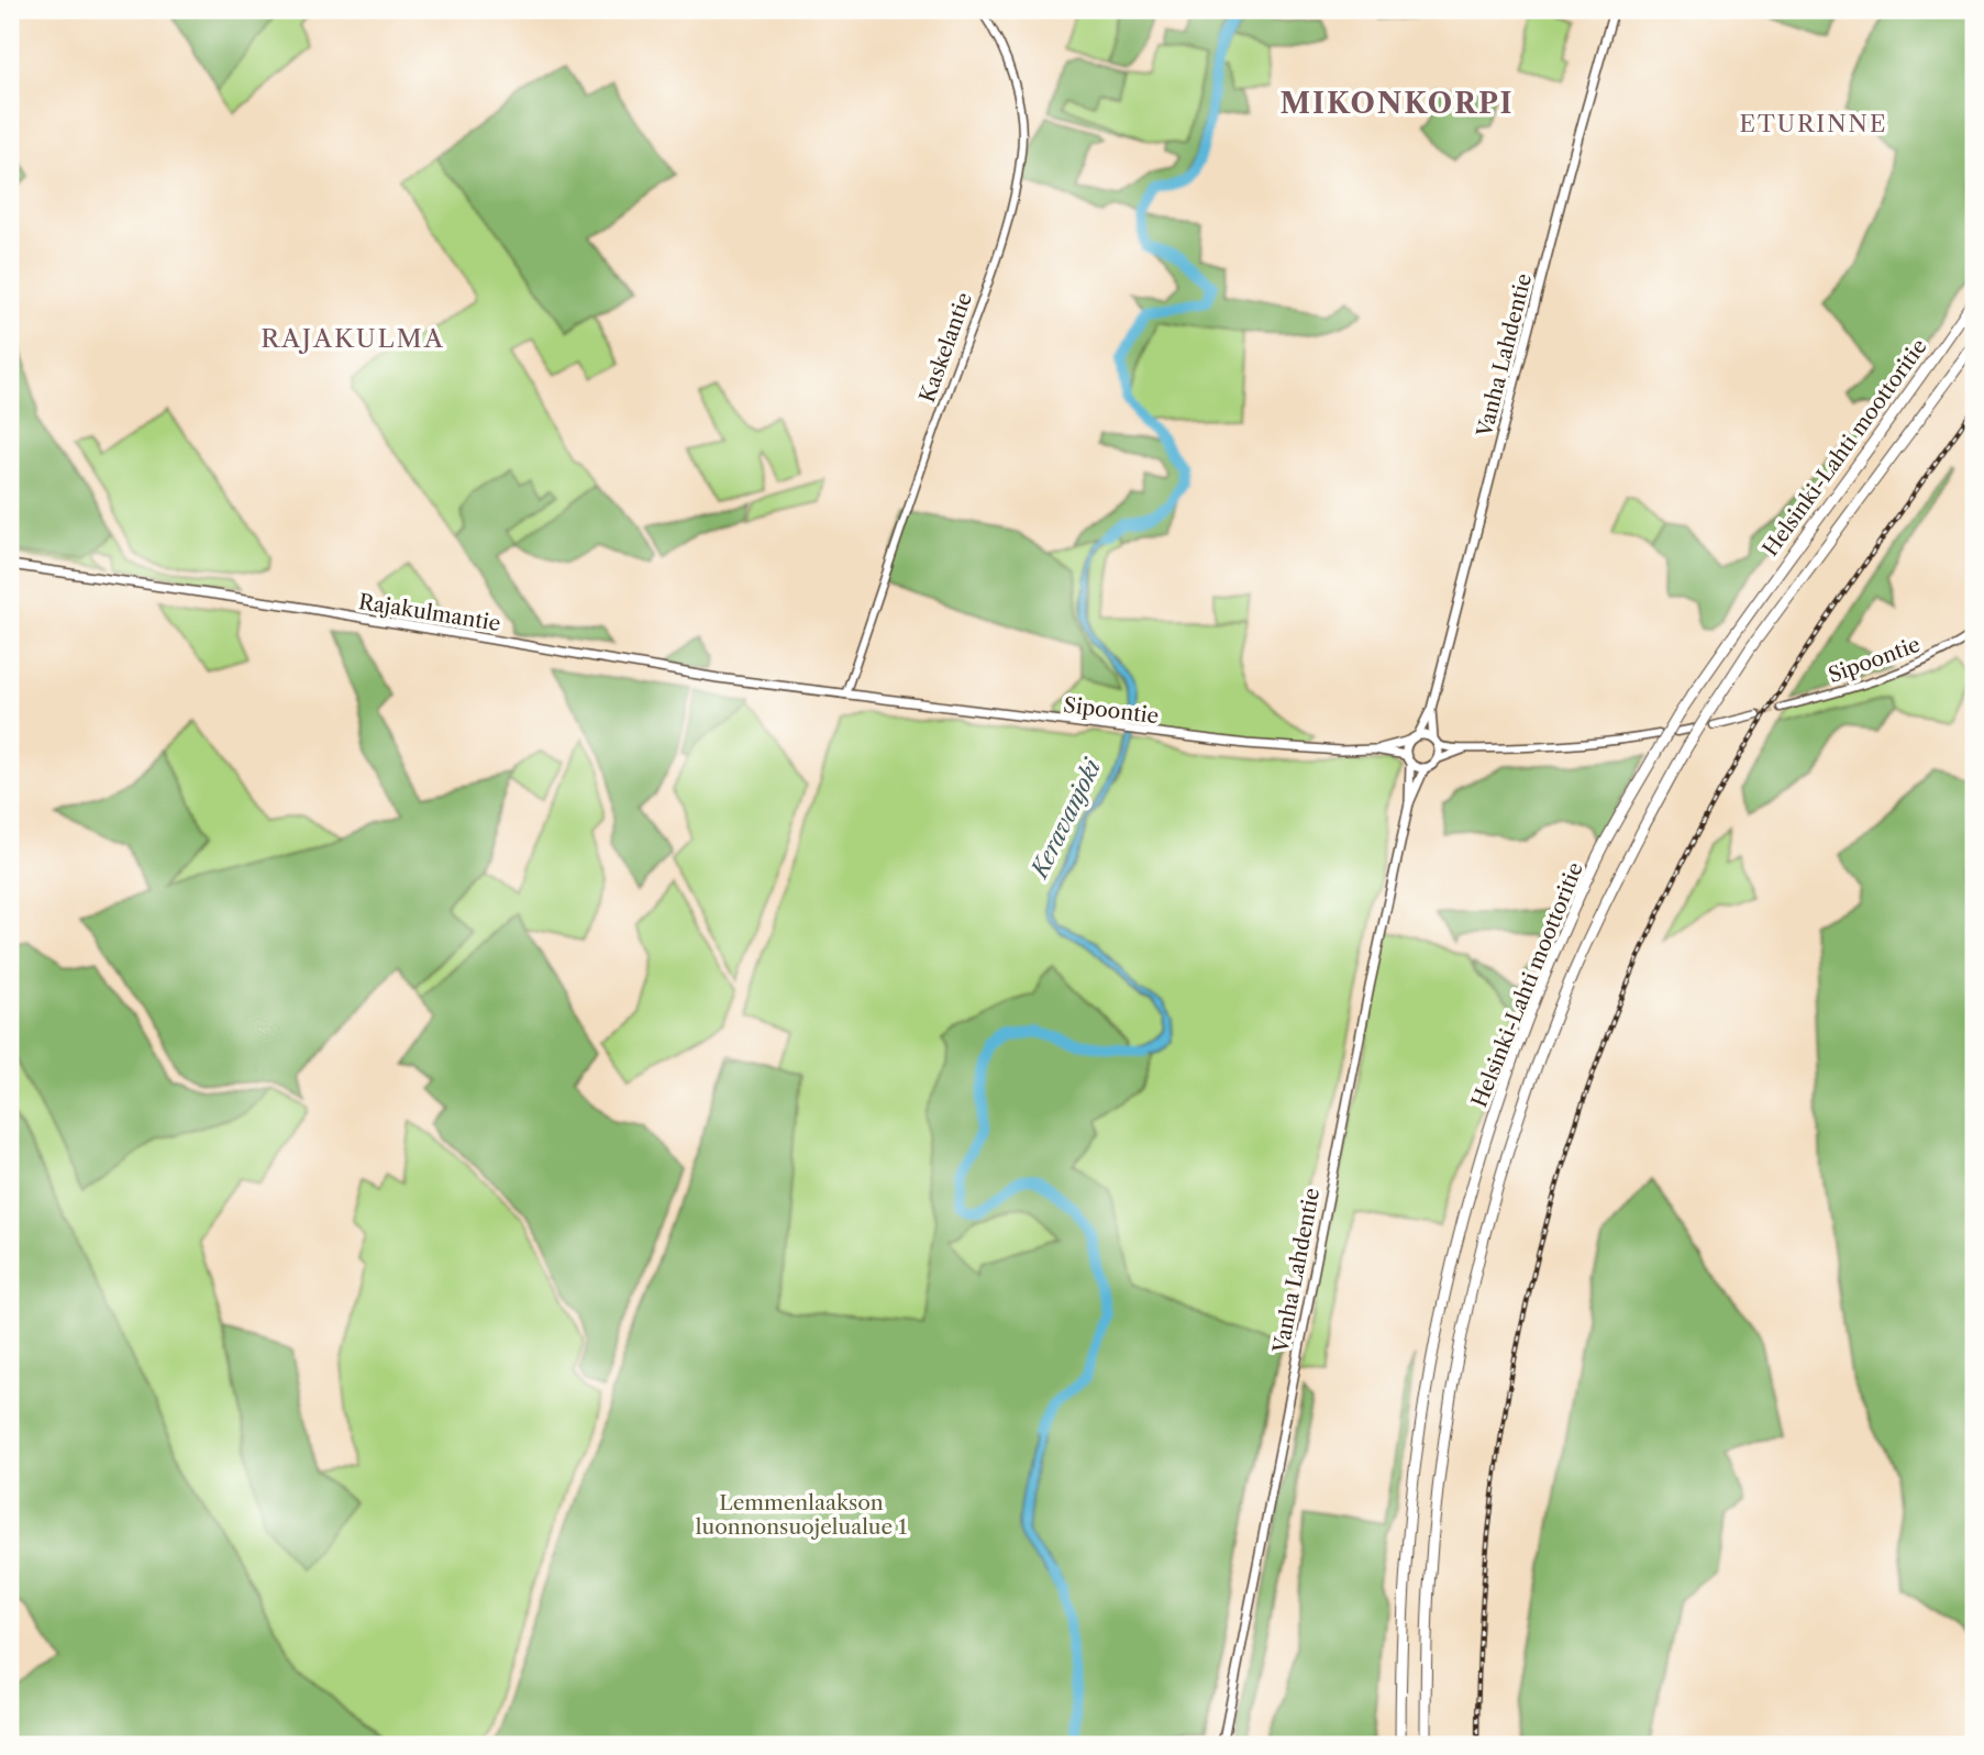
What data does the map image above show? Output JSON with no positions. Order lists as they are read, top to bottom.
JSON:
{
  "streets": {
    "highway": ["Helsinki-Lahti moottoritie"],
    "main road": ["Vanha Lahdentie", "Rajakulmantie", "Sipoontie"],
    "street": ["Kaskelantie"]
  },
  "crossings": [
    ["Kaskelantie", "Rajakulmantie"],
    ["Kaskelantie", "Sipoontie"],
    ["Vanha Lahdentie", "Sipoontie"],
    ["Rajakulmantie", "Sipoontie"]
  ],
  "districts": ["MIKONKORPI", "ETURINNE", "RAJAKULMA"],
  "water": ["Keravanjoki"],
  "parks": ["Lemmenlaakson luonnonsuojelualue 1"]
}
